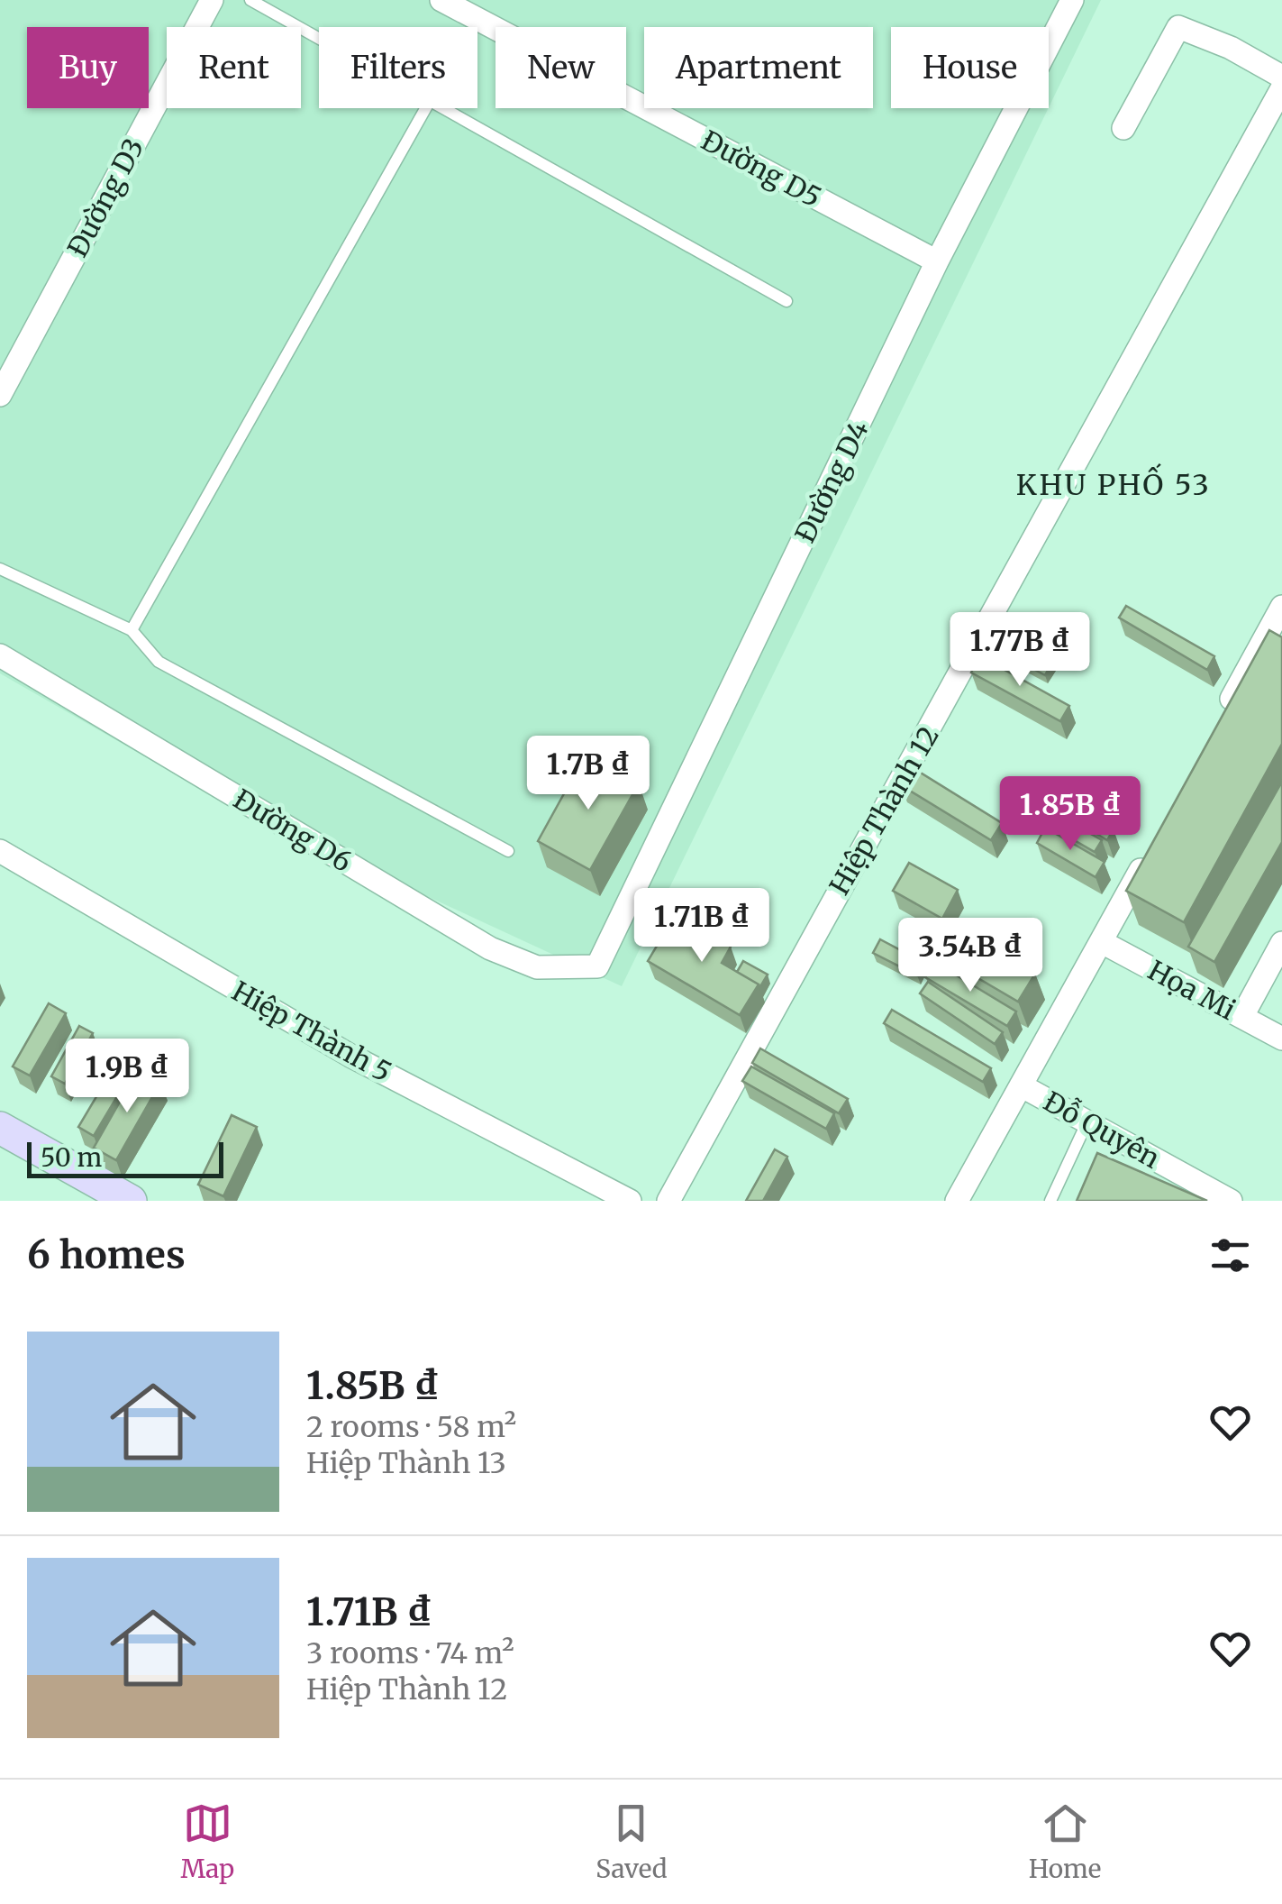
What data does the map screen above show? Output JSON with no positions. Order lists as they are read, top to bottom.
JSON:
{
  "streets": {
    "street": [
      "Đường D5",
      "Đường D3",
      "Đường D4",
      "Hiệp Thành 12",
      "Đường D6",
      "Họa Mi",
      "Hiệp Thành 5",
      "Đỗ Quyên"
    ]
  },
  "crossings": [
    ["Đường D5", "Đường D4"],
    ["Đường D4", "Đường D6"]
  ],
  "districts": ["KHU PHỐ 53"],
  "scale_bar": "50 m",
  "page": {
    "chip": [
      "Buy",
      "Rent",
      "Filters",
      "New",
      "Apartment",
      "House"
    ],
    "price": [
      "1.77B ₫",
      "1.7B ₫",
      "1.85B ₫",
      "1.71B ₫",
      "3.54B ₫",
      "1.9B ₫"
    ],
    "scale": "50 m",
    "heading": "6 homes",
    "list": [
      {
        "name": "1.85B ₫",
        "note": "2 rooms · 58 m² · Hiệp Thành 13"
      },
      {
        "name": "1.71B ₫",
        "note": "3 rooms · 74 m² · Hiệp Thành 12"
      }
    ],
    "tabs": ["Map", "Saved", "Home"]
  }
}
